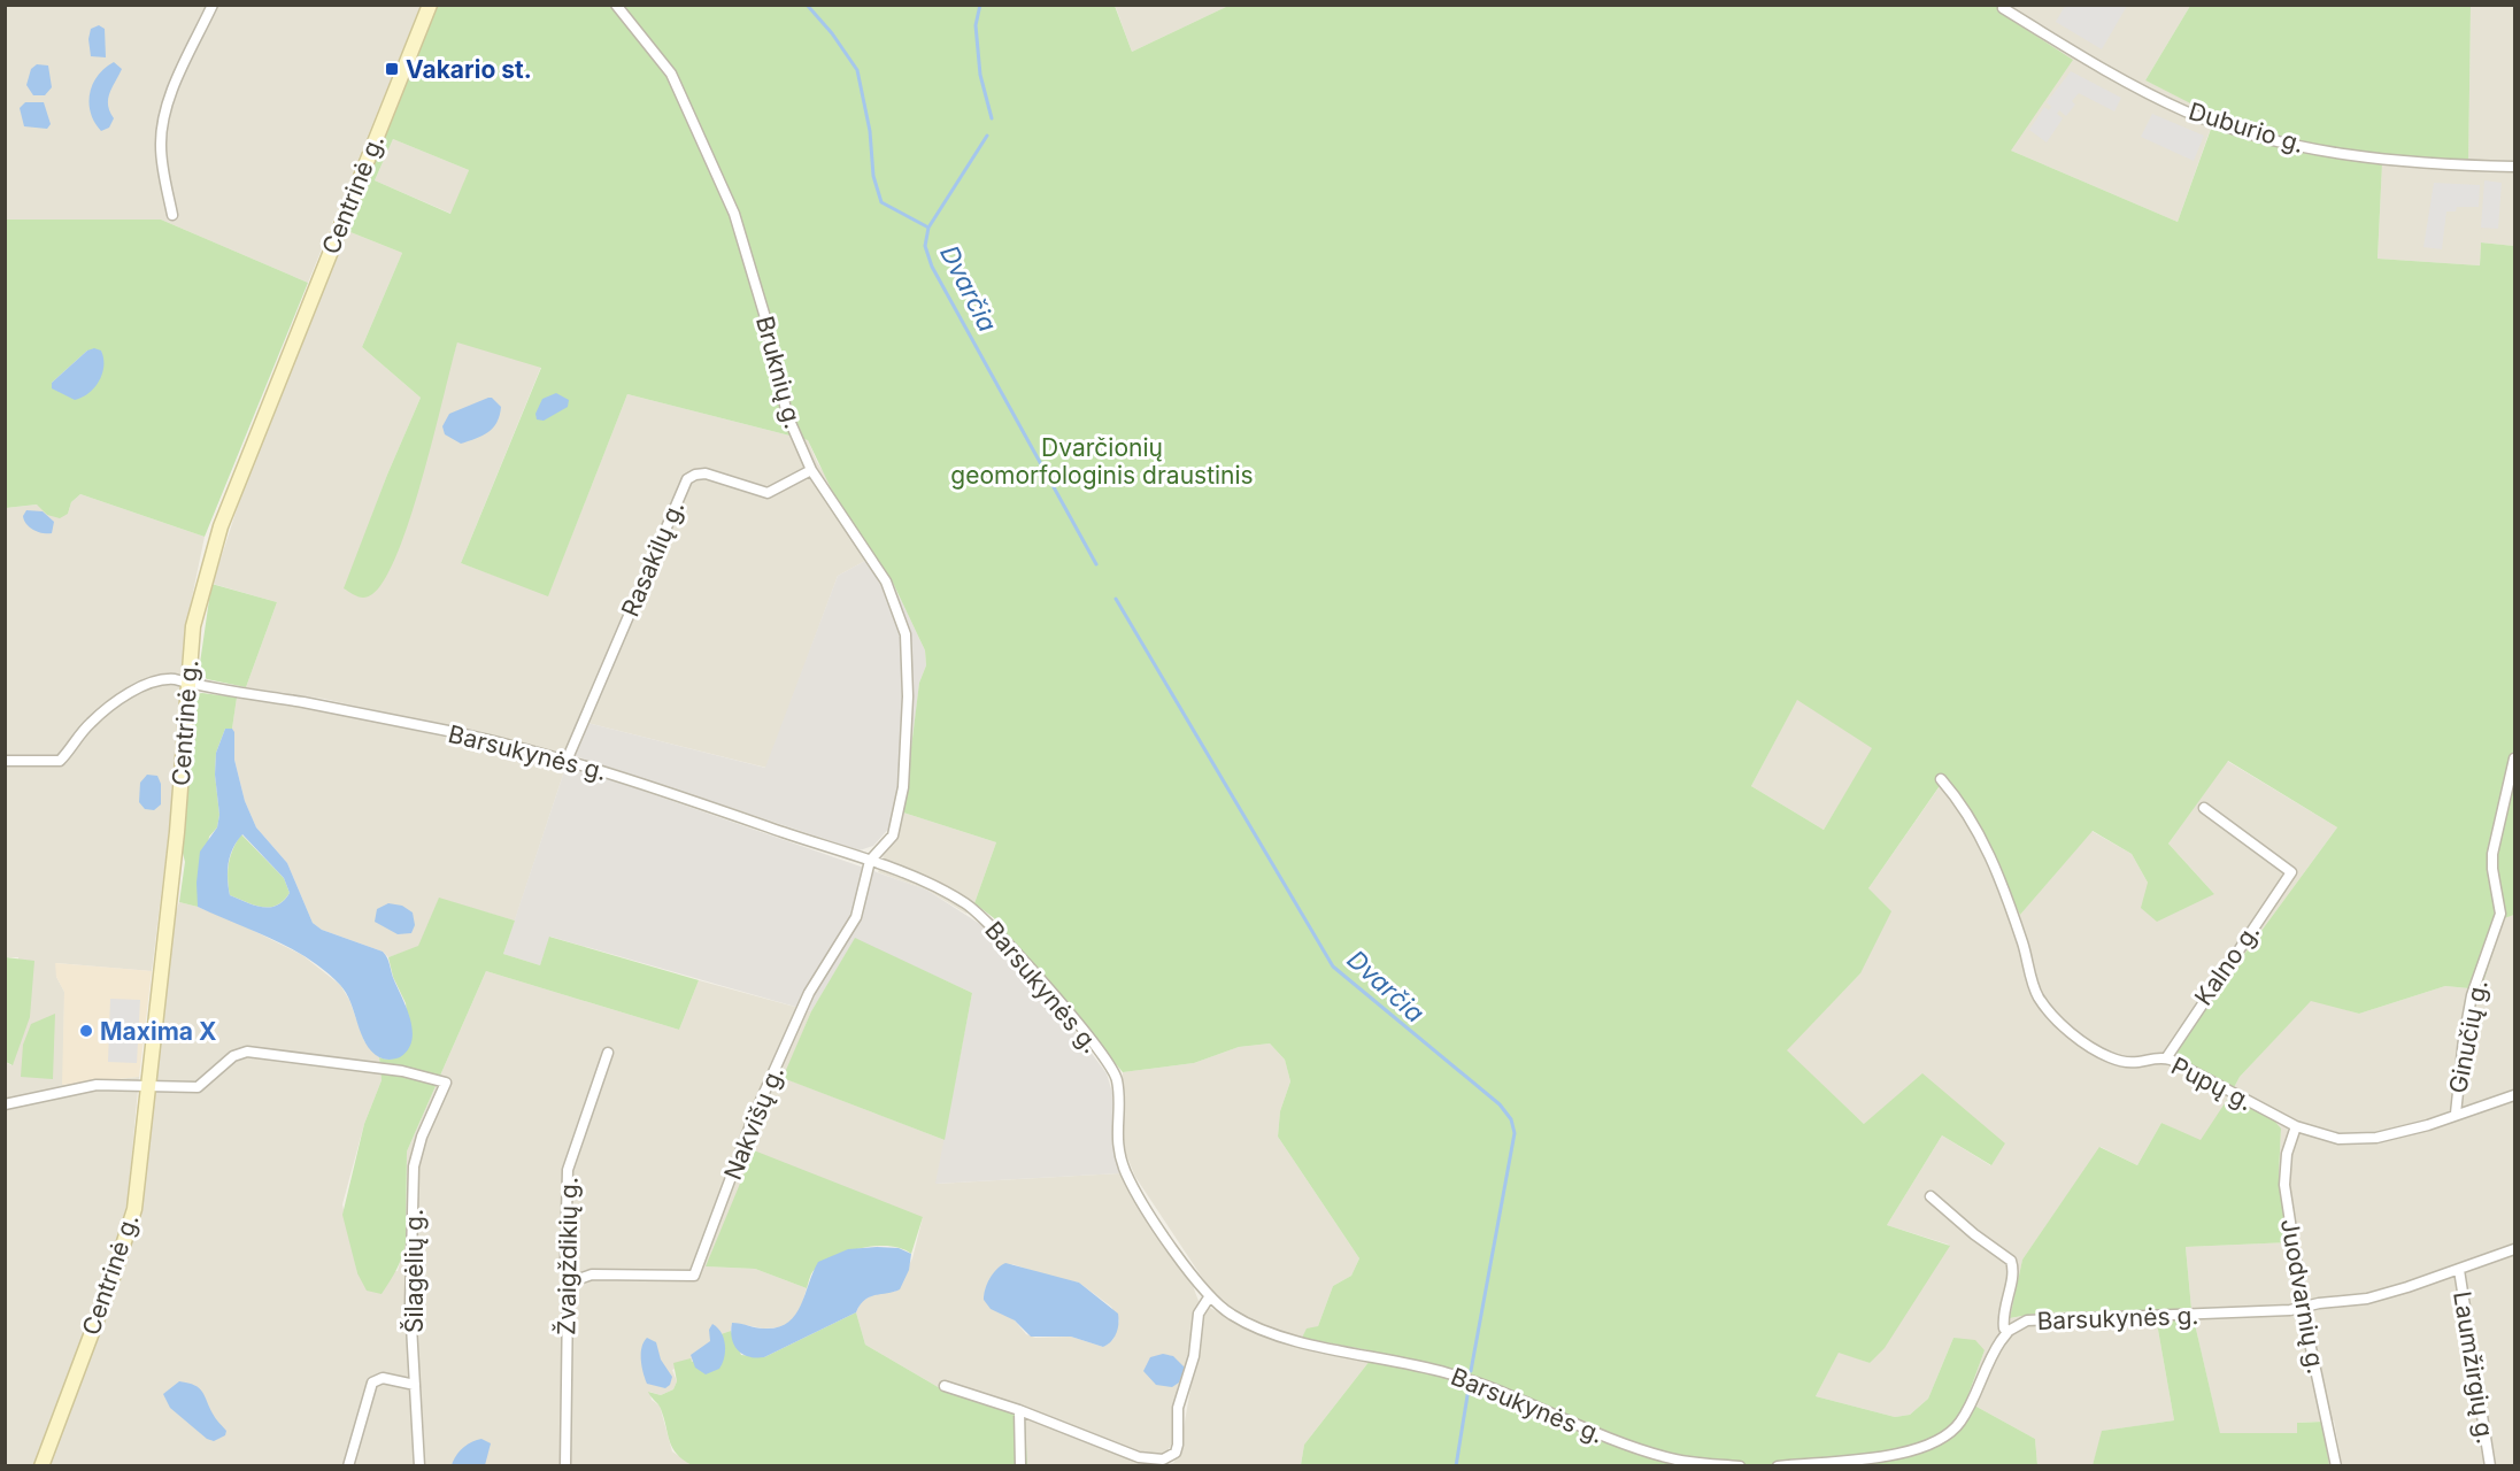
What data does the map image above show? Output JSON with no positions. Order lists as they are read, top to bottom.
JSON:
{
  "streets": {
    "main road": ["Centrinė g."],
    "street": [
      "Duburio g.",
      "Bruknių g.",
      "Rasakilų g.",
      "Barsukynės g.",
      "Kalno g.",
      "Ginučių g.",
      "Pupų g.",
      "Nakvišų g.",
      "Žvaigždikių g.",
      "Šilagėlių g.",
      "Juodvarnių g.",
      "Laumžirgių g."
    ]
  },
  "crossings": [
    ["Centrinė g.", "Barsukynės g."],
    ["Centrinė g.", "Šilagėlių g."],
    ["Bruknių g.", "Rasakilų g."],
    ["Bruknių g.", "Barsukynės g."],
    ["Bruknių g.", "Nakvišų g."],
    ["Rasakilų g.", "Barsukynės g."],
    ["Barsukynės g.", "Nakvišų g."],
    ["Barsukynės g.", "Juodvarnių g."],
    ["Barsukynės g.", "Laumžirgių g."],
    ["Kalno g.", "Pupų g."],
    ["Ginučių g.", "Pupų g."],
    ["Pupų g.", "Juodvarnių g."],
    ["Nakvišų g.", "Žvaigždikių g."]
  ],
  "water": ["Dvarčia"],
  "parks": ["Dvarčionių geomorfologinis draustinis"],
  "places": {
    "transit": ["Vakario st."],
    "other": ["Maxima X"]
  }
}
